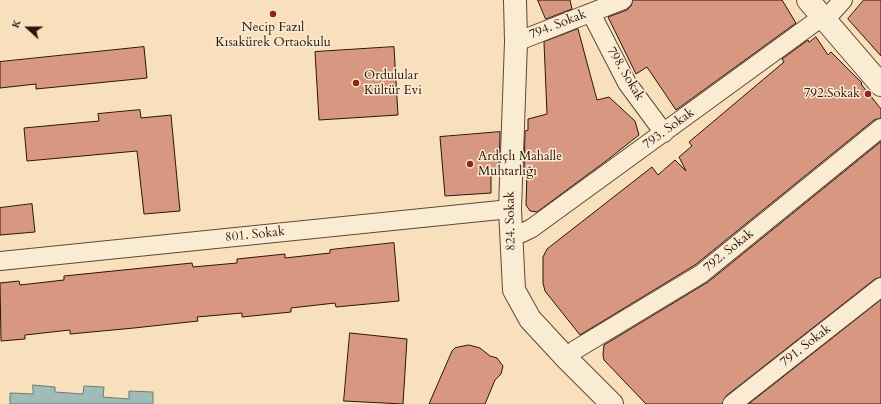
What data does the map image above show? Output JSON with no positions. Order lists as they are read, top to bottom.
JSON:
{
  "streets": {
    "street": [
      "794. Sokak",
      "798. Sokak",
      "793. Sokak",
      "824. Sokak",
      "801. Sokak",
      "792. Sokak",
      "791. Sokak"
    ]
  },
  "crossings": [
    ["794. Sokak", "798. Sokak"],
    ["794. Sokak", "824. Sokak"],
    ["798. Sokak", "793. Sokak"],
    ["793. Sokak", "824. Sokak"],
    ["824. Sokak", "801. Sokak"],
    ["824. Sokak", "792. Sokak"]
  ],
  "places": [
    "Necip Fazıl Kısakürek Ortaokulu",
    "Ordulular Kültür Evi",
    "792.Sokak",
    "Ardıçlı Mahalle Muhtarlığı"
  ],
  "north": "left"
}
